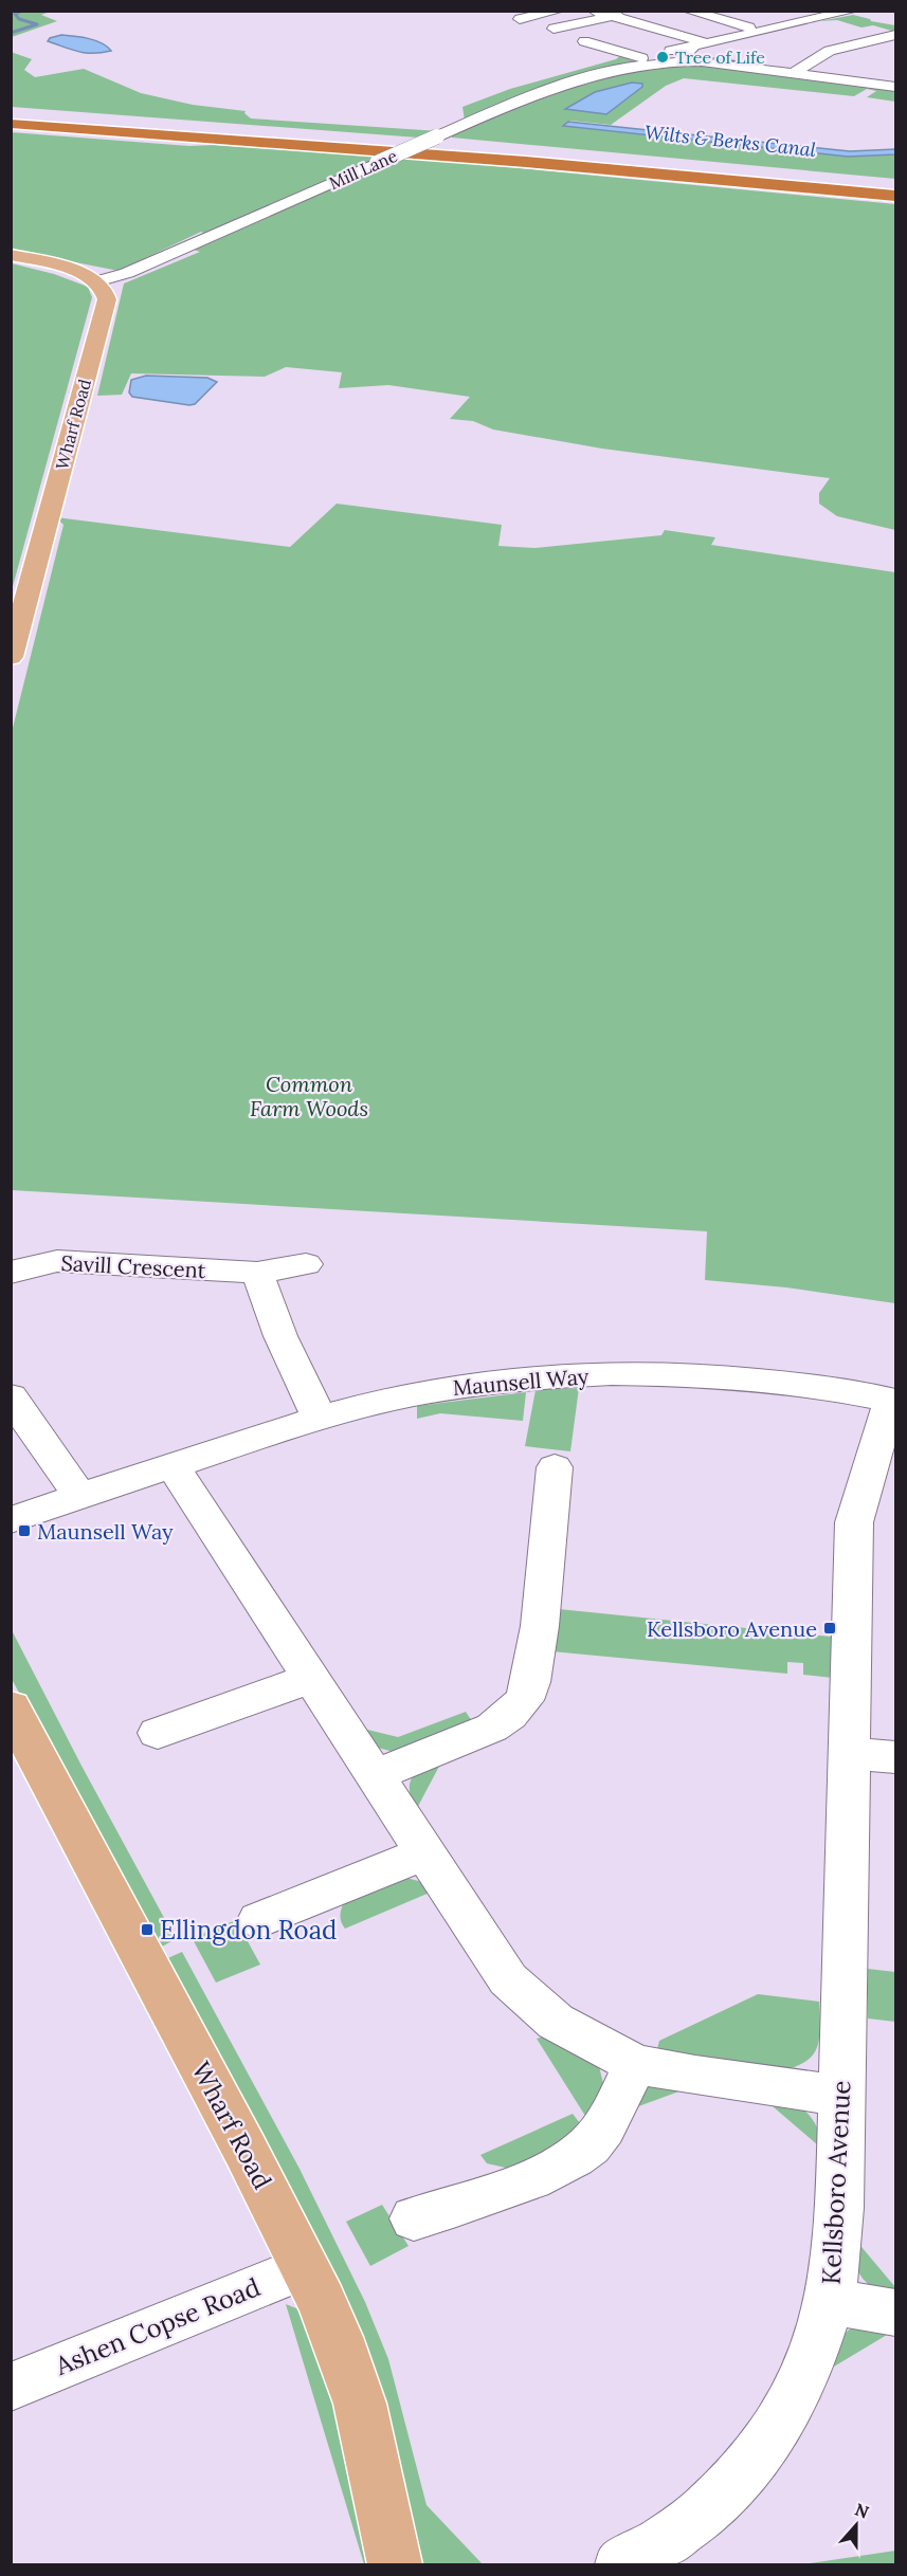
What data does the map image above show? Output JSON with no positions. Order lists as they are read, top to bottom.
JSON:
{
  "streets": {
    "main road": ["Wharf Road"],
    "street": [
      "Mill Lane",
      "Savill Crescent",
      "Maunsell Way",
      "Kellsboro Avenue",
      "Ashen Copse Road"
    ]
  },
  "crossings": [
    ["Mill Lane", "Wharf Road"],
    ["Wharf Road", "Ashen Copse Road"],
    ["Maunsell Way", "Kellsboro Avenue"]
  ],
  "water": ["Wilts & Berks Canal"],
  "parks": ["Common Farm Woods"],
  "places": {
    "other": ["Tree of Life"],
    "transit": ["Maunsell Way", "Kellsboro Avenue", "Ellingdon Road"]
  },
  "north": "top"
}
